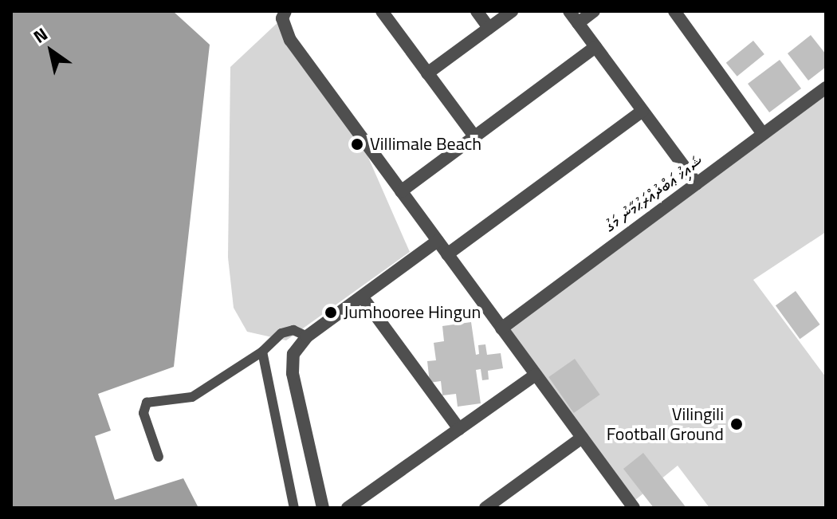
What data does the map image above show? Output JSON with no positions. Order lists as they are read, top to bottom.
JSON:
{
  "streets": {
    "street": ["ޝައިިޚު ޢަބްދުއްރަޙުމާނު މަގު"]
  },
  "places": ["Villimale Beach", "Jumhooree Hingun", "Vilingili Football Ground"],
  "north": "top left"
}
